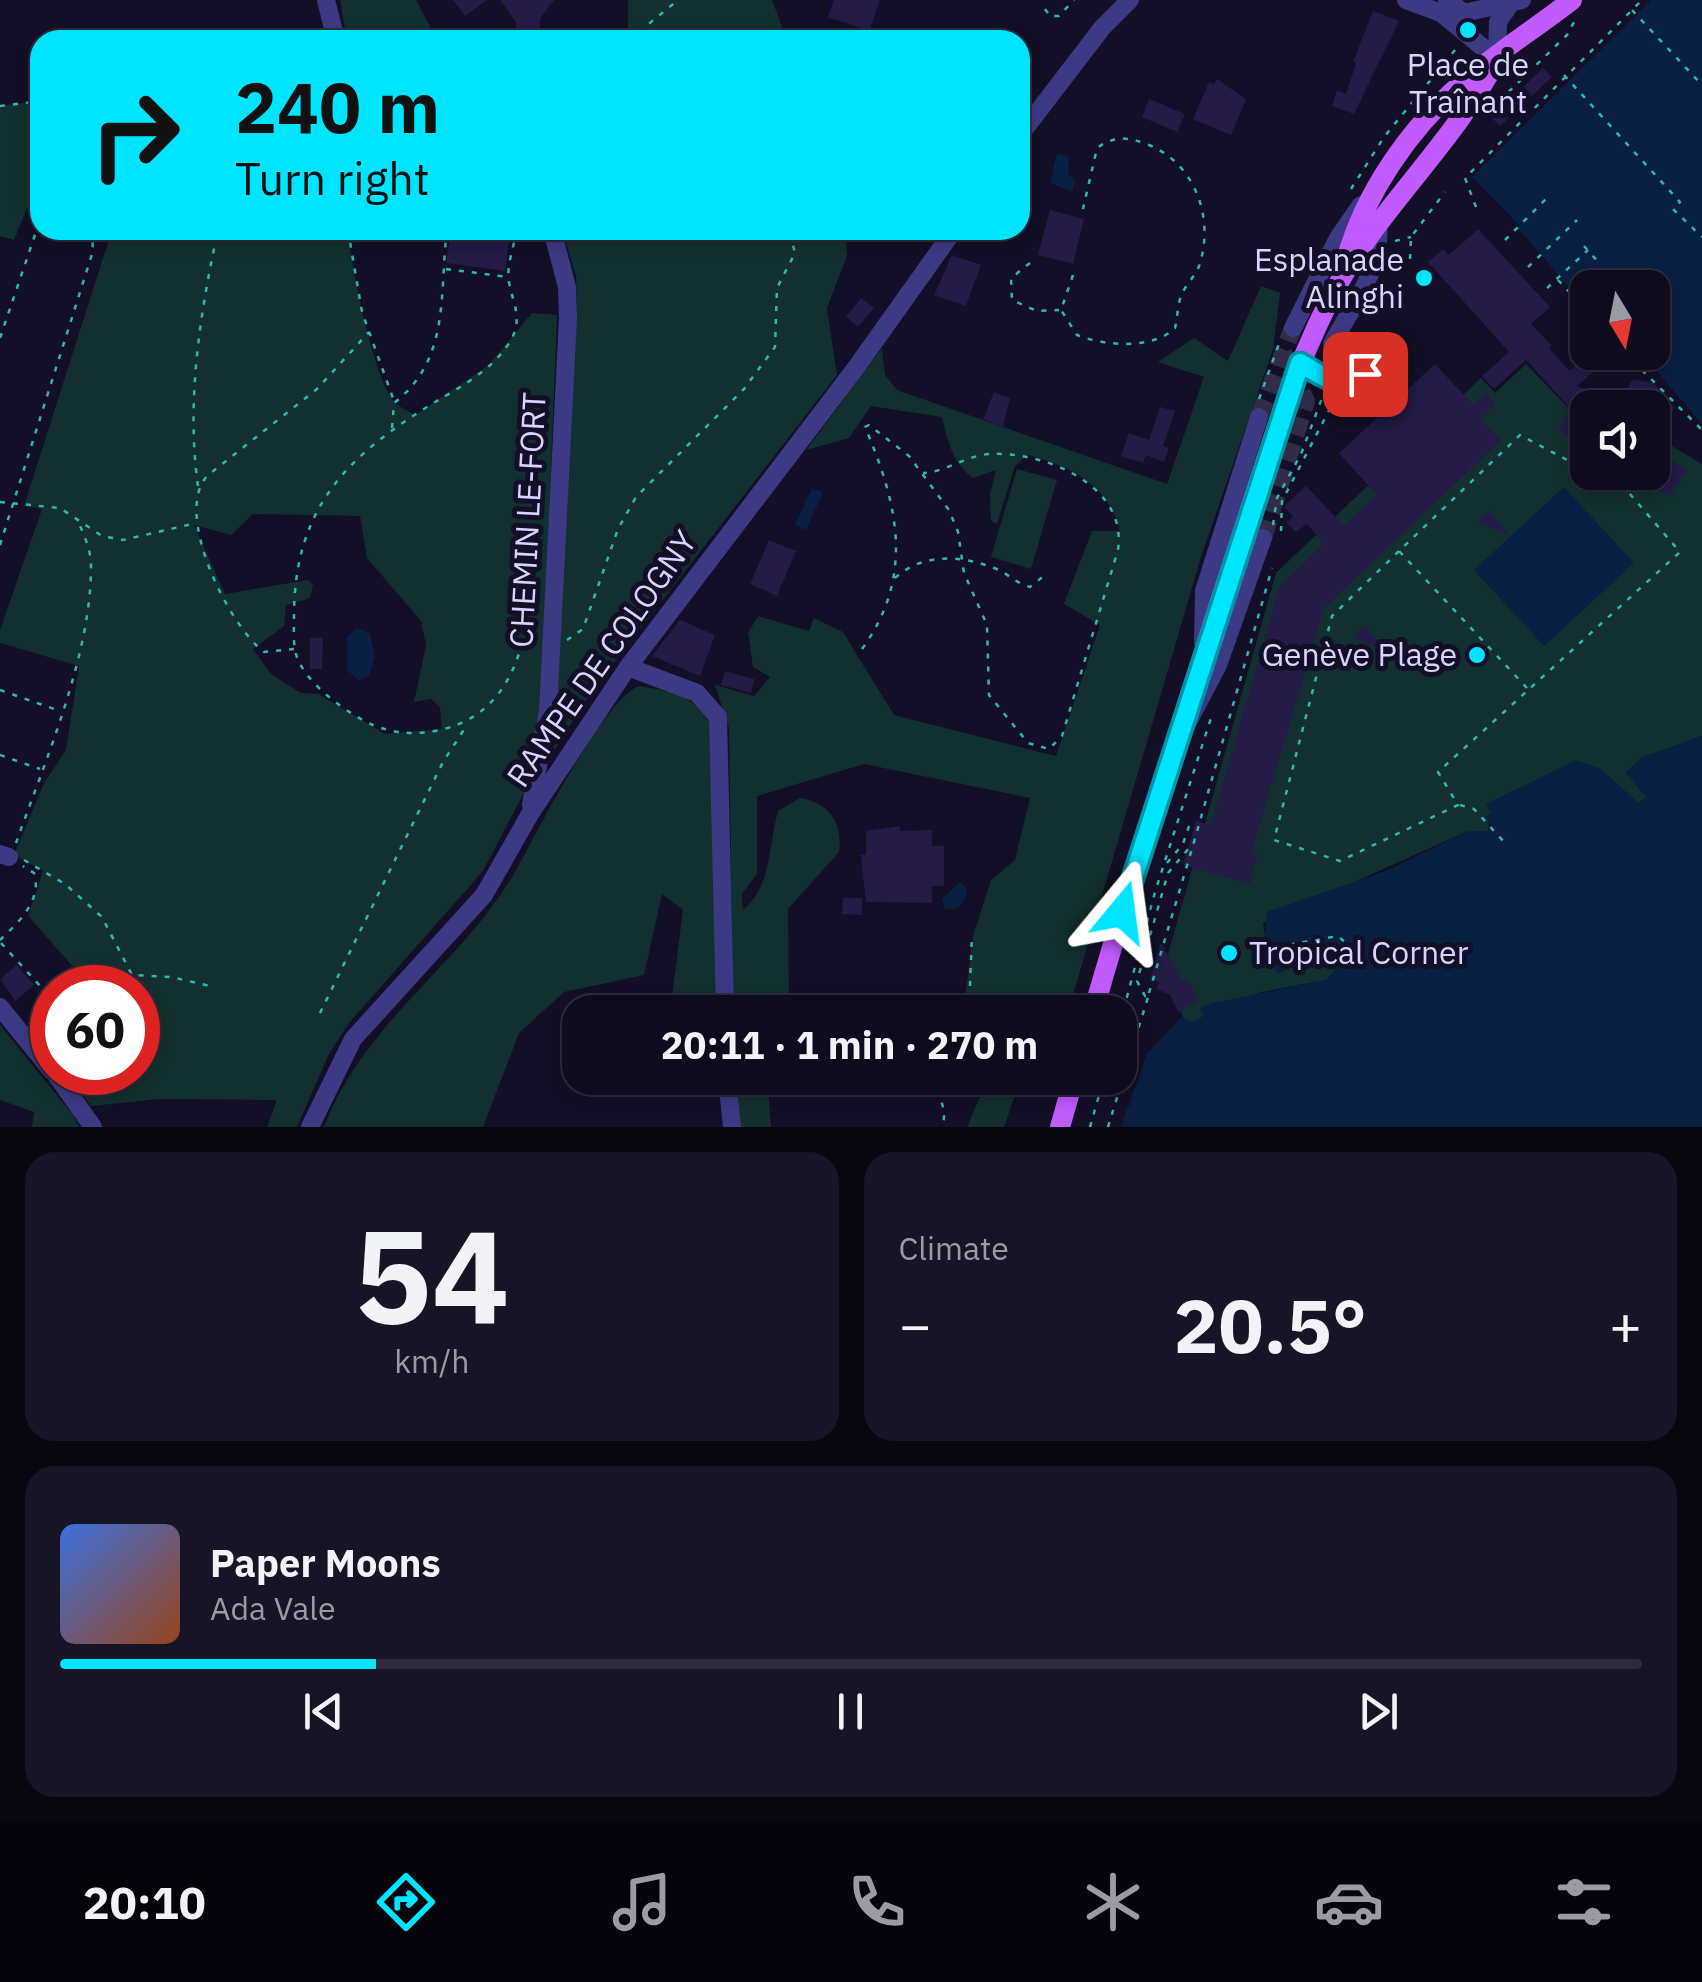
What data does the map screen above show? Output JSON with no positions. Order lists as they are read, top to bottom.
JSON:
{
  "streets": {
    "street": ["CHEMIN LE-FORT", "RAMPE DE COLOGNY"]
  },
  "crossings": [
    ["CHEMIN LE-FORT", "RAMPE DE COLOGNY"]
  ],
  "places": [
    "Place de Traînant",
    "Esplanade Alinghi",
    "Genève Plage",
    "Tropical Corner"
  ],
  "north": "bottom",
  "page": {
    "turn": ["240 m", "Turn right"],
    "limit": "60",
    "trip": "20:11 · 1 min · 270 m",
    "tile": [
      ["54", "km/h"],
      "Climate"
    ],
    "heat": ["−", "20.5°", "+"],
    "song": ["Paper Moons", "Ada Vale"],
    "tabs": "20:10"
  }
}
